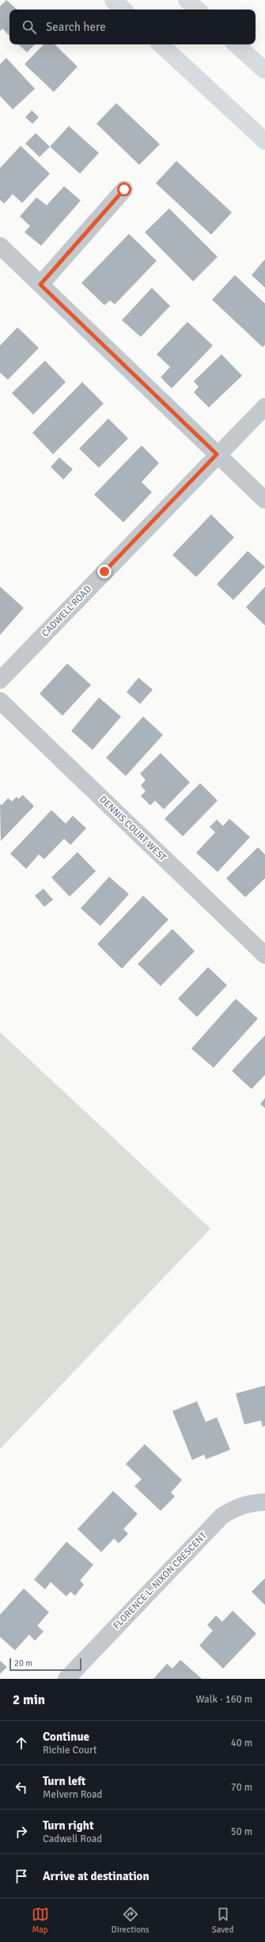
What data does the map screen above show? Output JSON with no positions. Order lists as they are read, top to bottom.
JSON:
{
  "streets": {
    "street": ["CADWELL ROAD", "DENNIS COURT WEST", "FLORENCE L. NIXON CRESCENT"]
  },
  "scale_bar": "20 m",
  "page": {
    "search": "Search here",
    "scale": "20 m",
    "heading": ["2 min", "Walk · 160 m"],
    "list": [
      ["Continue", "Richie Court", "40 m"],
      ["Turn left", "Melvern Road", "70 m"],
      ["Turn right", "Cadwell Road", "50 m"],
      "Arrive at destination"
    ],
    "nav": ["Map", "Directions", "Saved"]
  }
}
